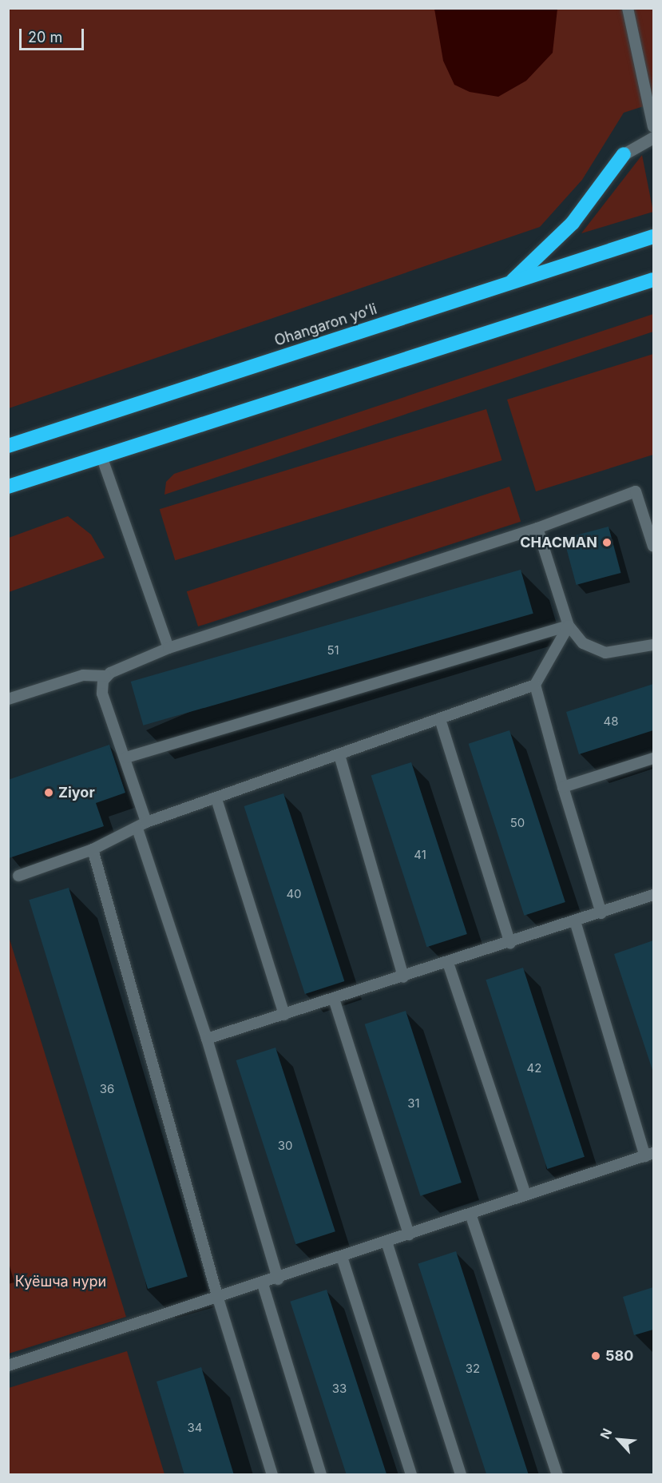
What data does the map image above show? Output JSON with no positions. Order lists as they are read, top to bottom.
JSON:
{
  "streets": {
    "highway": ["Ohangaron yoʻli"]
  },
  "parks": ["Куёшча нури"],
  "places": ["CHACMAN", "Ziyor", "580"],
  "house_numbers": [
    "51",
    "48",
    "50",
    "41",
    "40",
    "42",
    "36",
    "31",
    "30",
    "32",
    "33",
    "34"
  ],
  "scale_bar": "20 m",
  "north": "top left"
}
